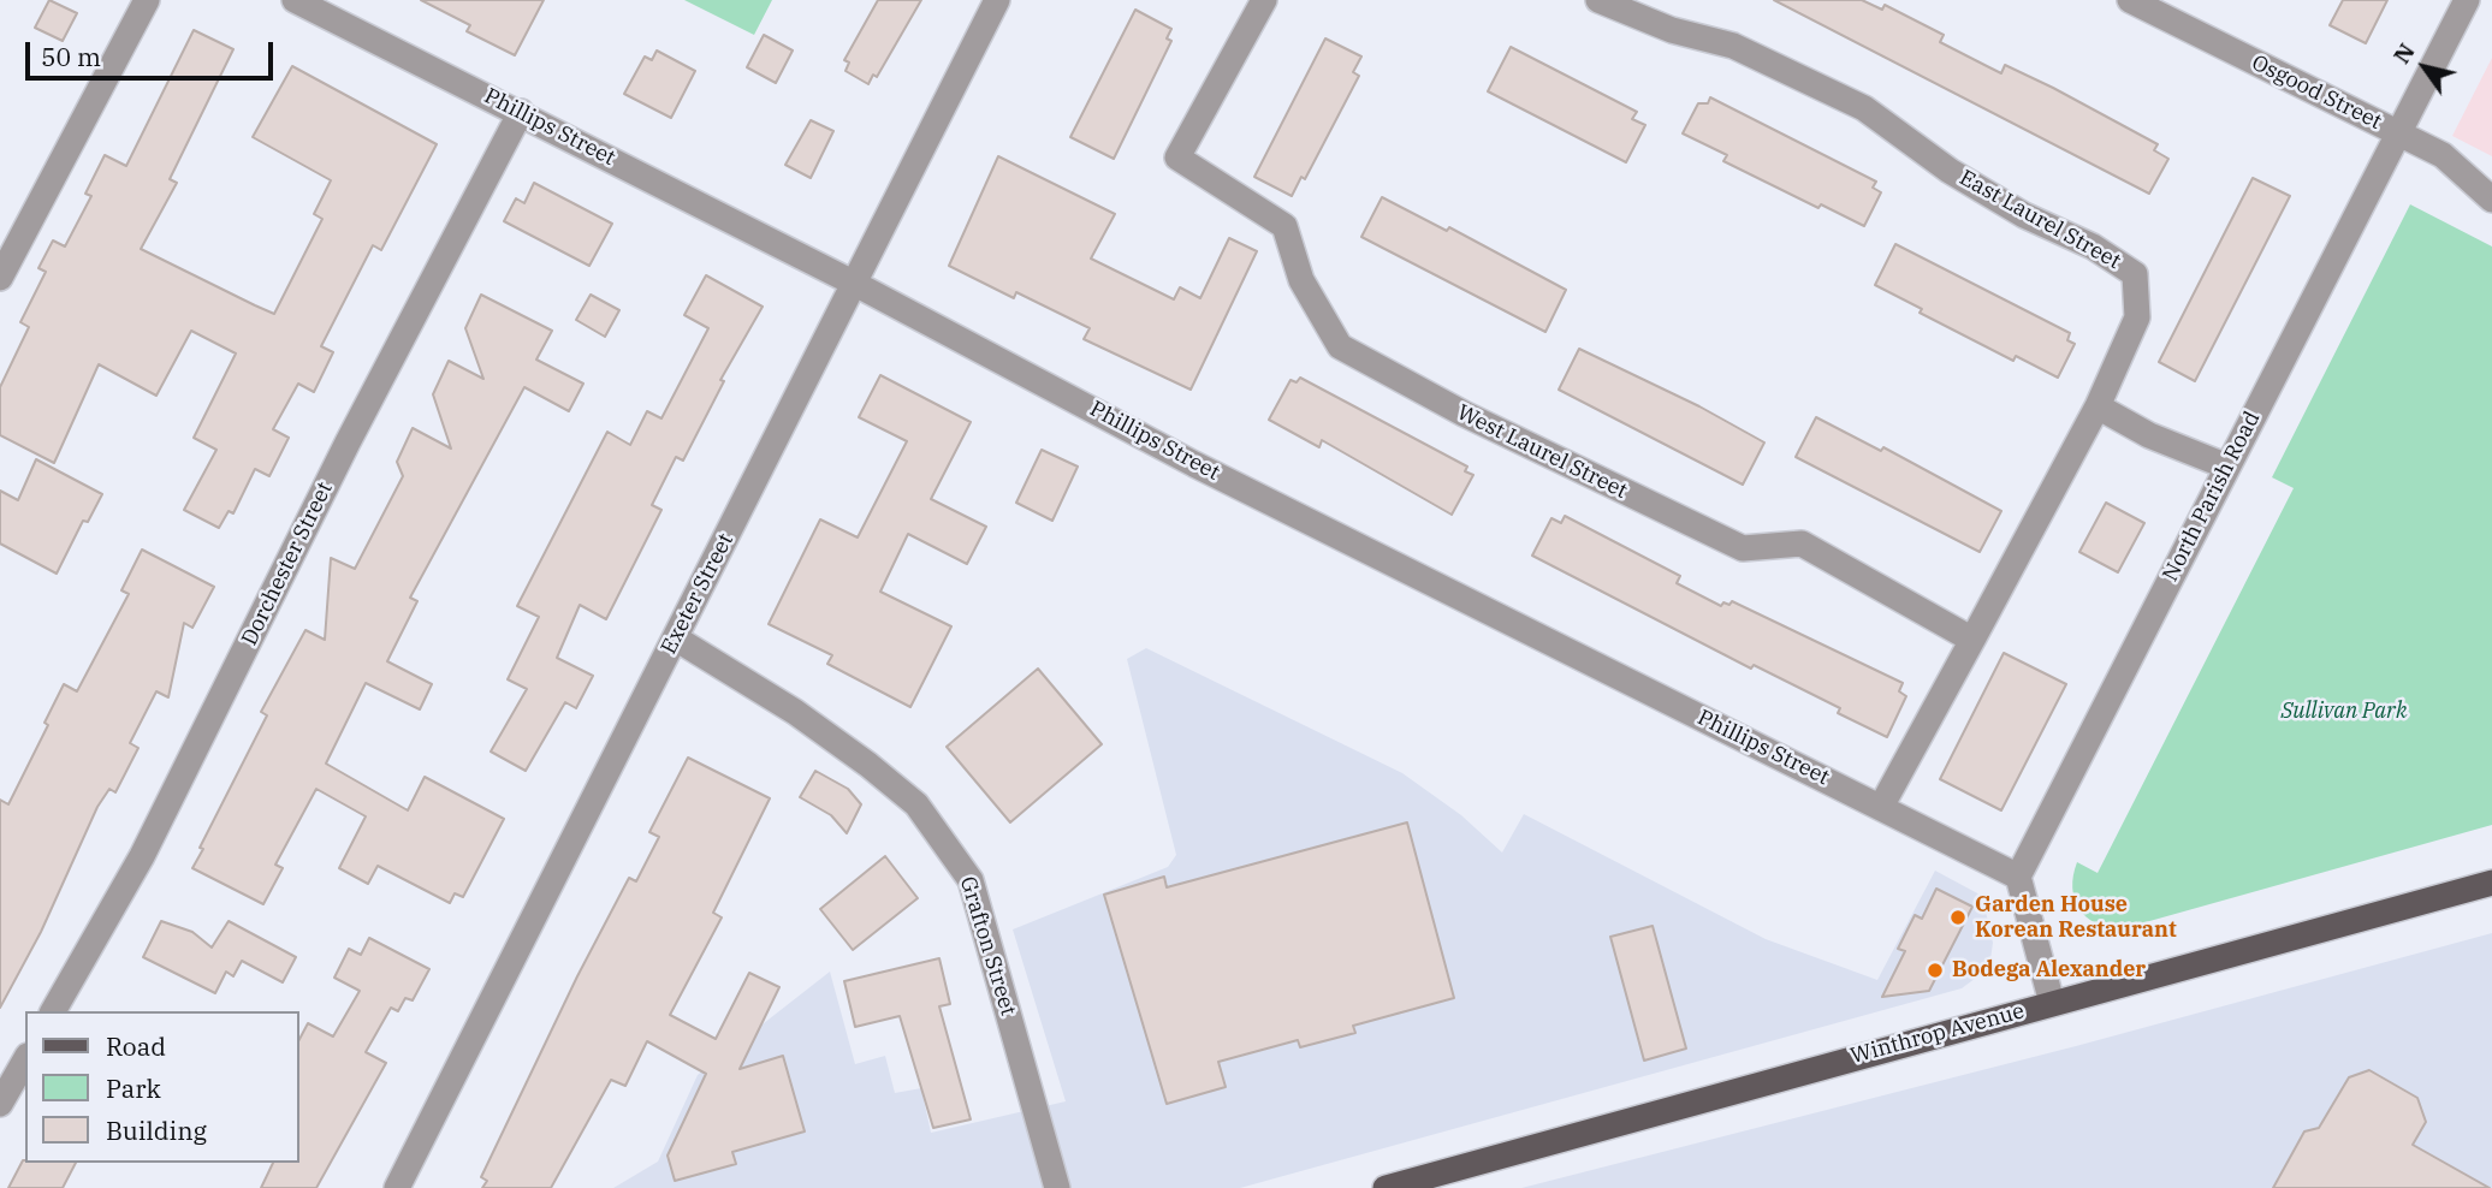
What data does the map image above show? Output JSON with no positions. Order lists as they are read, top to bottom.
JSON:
{
  "streets": {
    "main road": ["Winthrop Avenue"],
    "street": [
      "Osgood Street",
      "Phillips Street",
      "East Laurel Street",
      "West Laurel Street",
      "North Parish Road",
      "Dorchester Street",
      "Exeter Street",
      "Grafton Street"
    ]
  },
  "crossings": [
    ["Osgood Street", "North Parish Road"],
    ["Phillips Street", "North Parish Road"],
    ["Phillips Street", "Dorchester Street"],
    ["Phillips Street", "Exeter Street"],
    ["Exeter Street", "Grafton Street"]
  ],
  "parks": ["Sullivan Park"],
  "places": ["Garden House Korean Restaurant", "Bodega Alexander"],
  "legend": ["Road", "Park", "Building"],
  "scale_bar": "50 m",
  "north": "top left"
}
